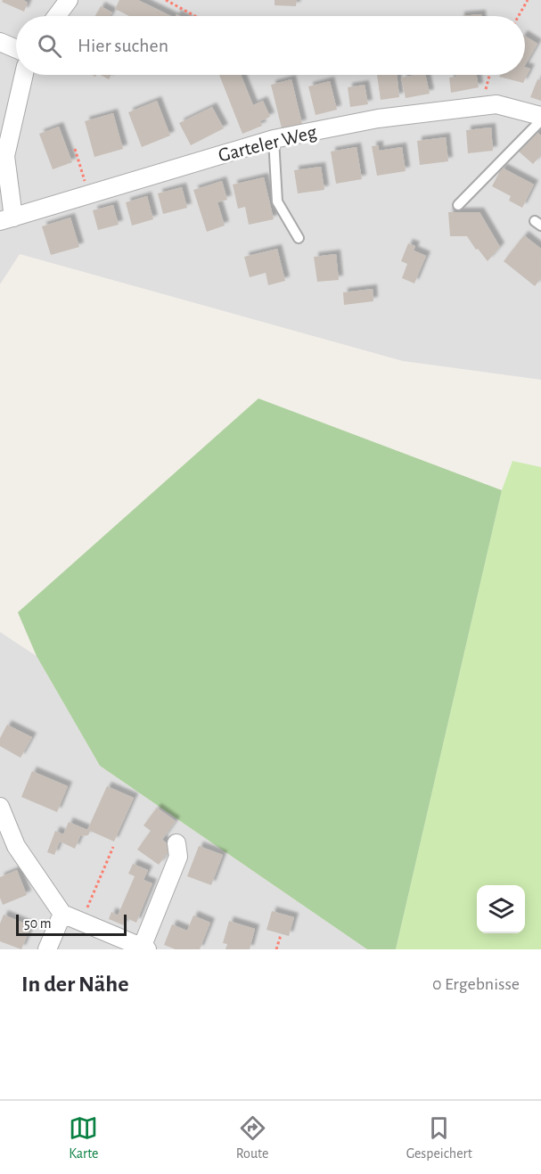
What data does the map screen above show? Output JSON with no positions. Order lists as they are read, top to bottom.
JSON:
{
  "streets": {
    "street": ["Garteler Weg"]
  },
  "scale_bar": "50 m",
  "page": {
    "search": "Hier suchen",
    "scale": "50 m",
    "heading": ["In der Nähe", "0 Ergebnisse"],
    "nav": ["Karte", "Route", "Gespeichert"]
  }
}
